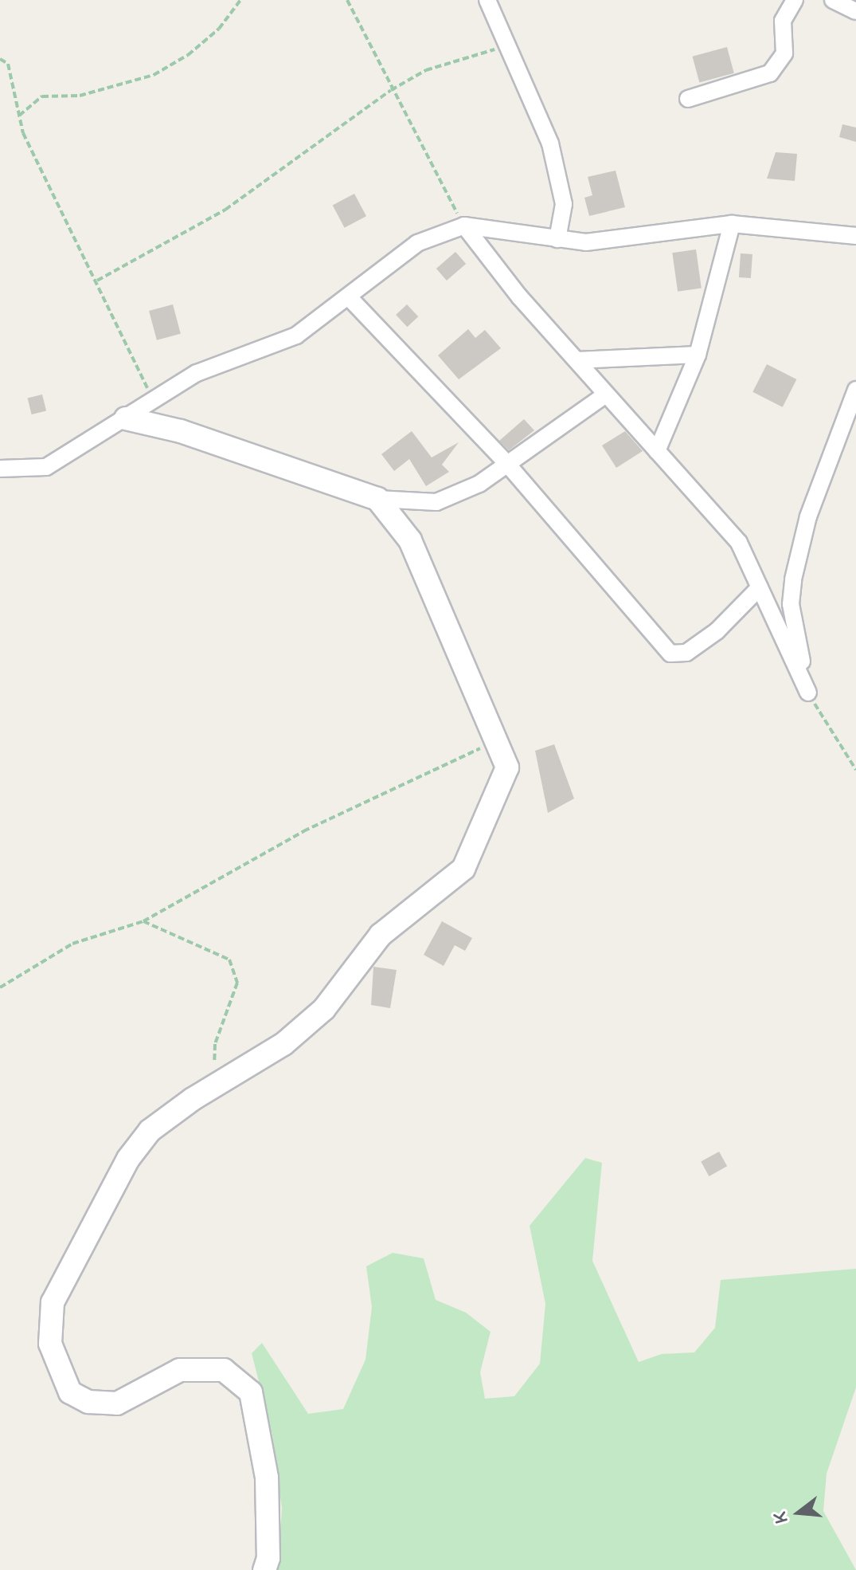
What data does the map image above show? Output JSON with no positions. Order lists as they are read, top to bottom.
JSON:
{
  "north": "left"
}
